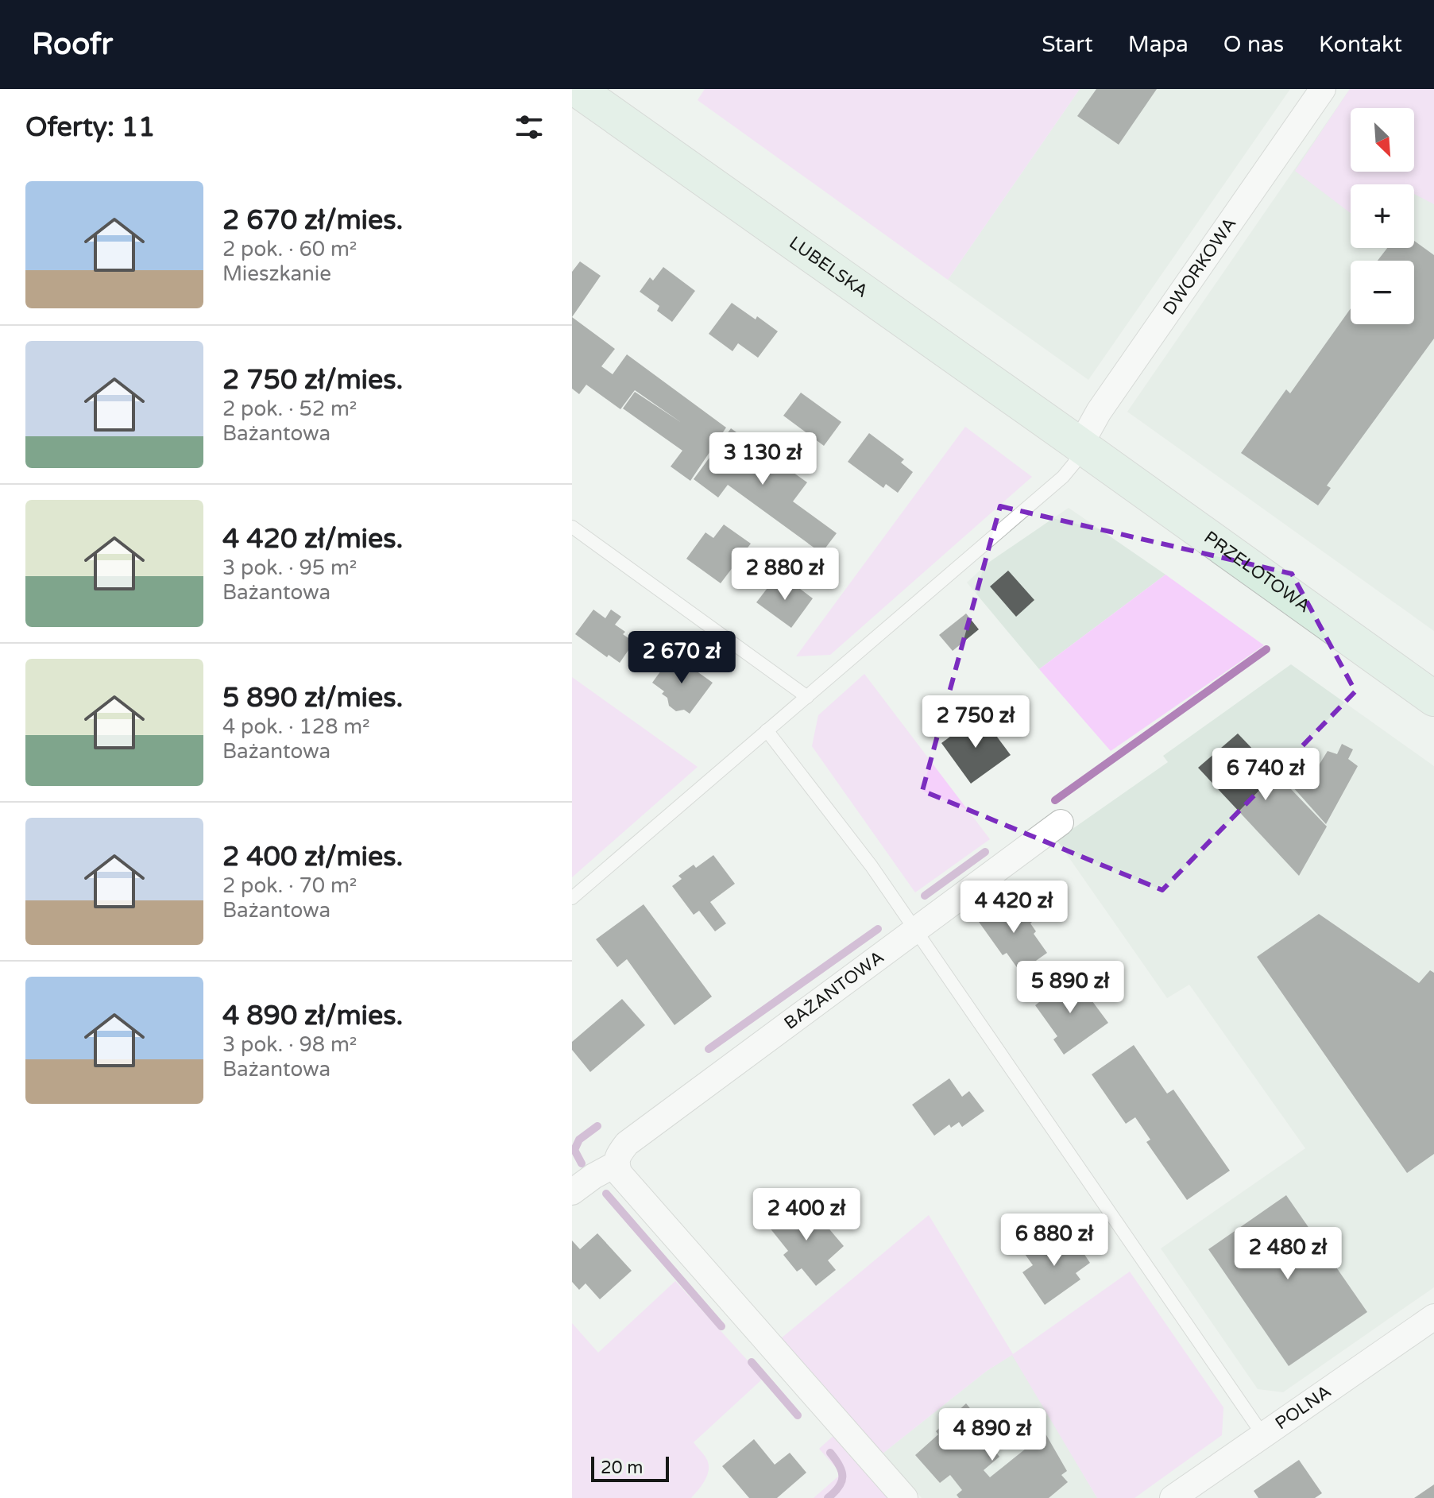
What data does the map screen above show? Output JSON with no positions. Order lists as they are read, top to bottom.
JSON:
{
  "streets": {
    "street": [
      "DWORKOWA",
      "LUBELSKA",
      "PRZELOTOWA",
      "BAŻANTOWA",
      "POLNA"
    ]
  },
  "crossings": [
    ["DWORKOWA", "LUBELSKA"],
    ["DWORKOWA", "PRZELOTOWA"],
    ["LUBELSKA", "PRZELOTOWA"]
  ],
  "scale_bar": "20 m",
  "north": "bottom right",
  "page": {
    "header": "Roofr",
    "nav": [
      "Start",
      "Mapa",
      "O nas",
      "Kontakt"
    ],
    "heading": "Oferty: 11",
    "map_buttons": ["+", "−"],
    "list": [
      {
        "name": "2 670 zł/mies.",
        "note": "2 pok. · 60 m² · Mieszkanie"
      },
      {
        "name": "2 750 zł/mies.",
        "note": "2 pok. · 52 m² · Bażantowa"
      },
      {
        "name": "4 420 zł/mies.",
        "note": "3 pok. · 95 m² · Bażantowa"
      },
      {
        "name": "5 890 zł/mies.",
        "note": "4 pok. · 128 m² · Bażantowa"
      },
      {
        "name": "2 400 zł/mies.",
        "note": "2 pok. · 70 m² · Bażantowa"
      },
      {
        "name": "4 890 zł/mies.",
        "note": "3 pok. · 98 m² · Bażantowa"
      }
    ],
    "price": [
      "3 130 zł",
      "2 880 zł",
      "2 670 zł",
      "2 750 zł",
      "6 740 zł",
      "4 420 zł",
      "5 890 zł",
      "2 400 zł",
      "6 880 zł",
      "2 480 zł",
      "4 890 zł"
    ],
    "scale": "20 m"
  }
}
